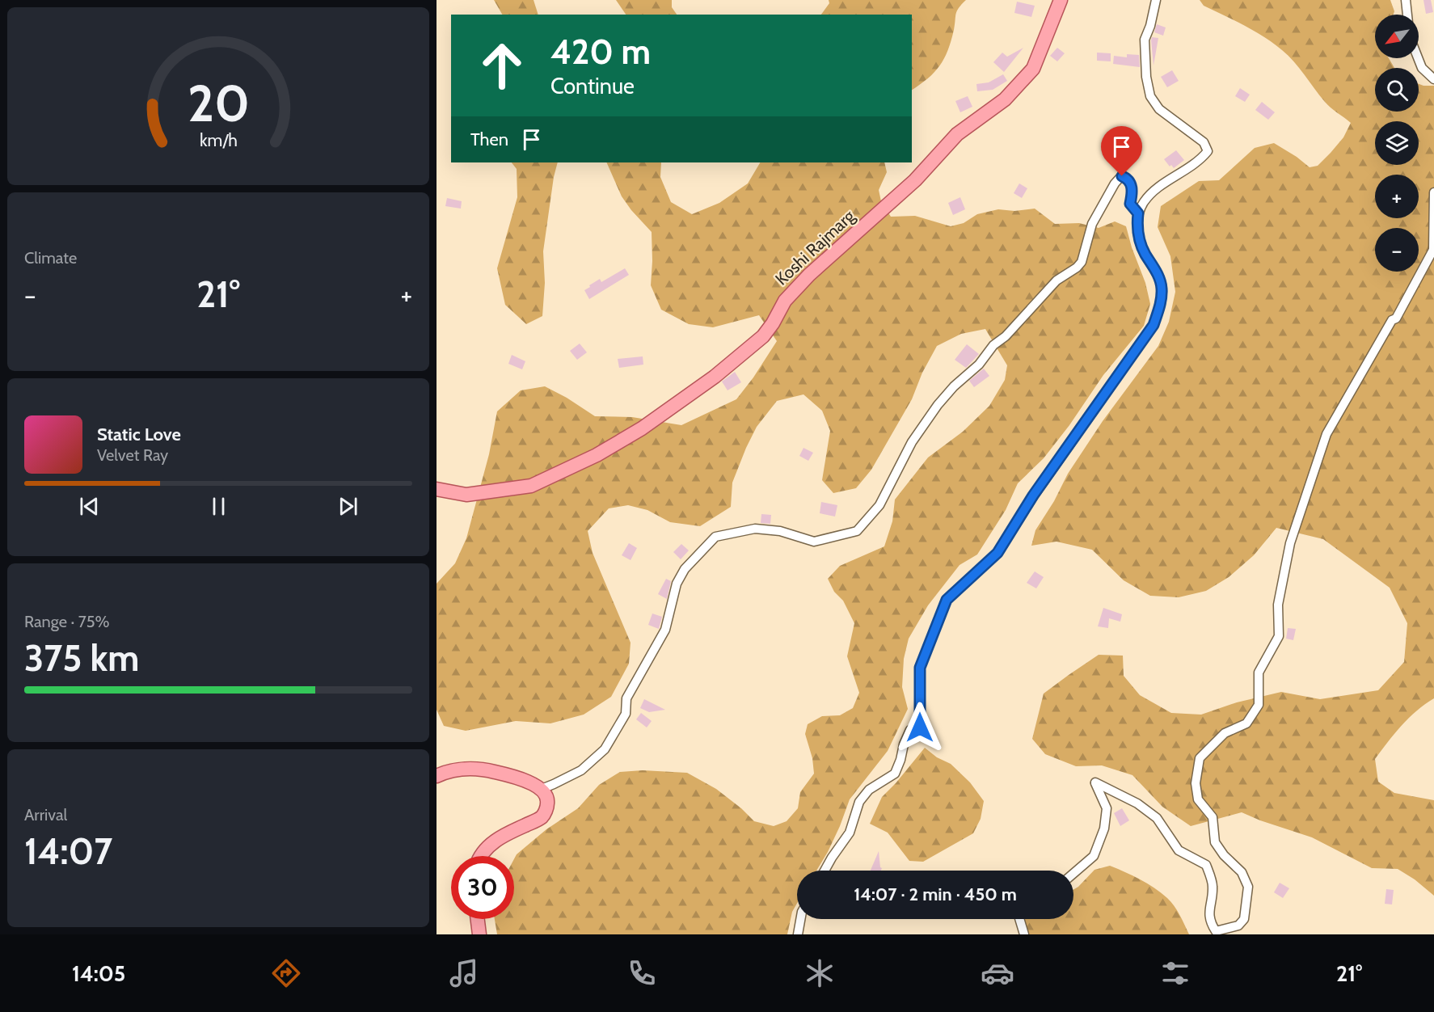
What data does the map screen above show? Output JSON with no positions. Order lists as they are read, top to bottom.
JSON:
{
  "streets": {
    "main road": ["Koshi Rajmarg"]
  },
  "north": "bottom left",
  "page": {
    "map_buttons": ["+", "−"],
    "turn": ["420 m", "Continue"],
    "then": "Then",
    "tile": [
      "Climate",
      ["Range · 75%", "375 km"],
      ["Arrival", "14:07"]
    ],
    "heat": ["−", "21°", "+"],
    "song": ["Static Love", "Velvet Ray"],
    "limit": "30",
    "trip": "14:07 · 2 min · 450 m",
    "tabs": ["14:05", "21°"],
    "gauge": ["20", "km/h"]
  }
}
